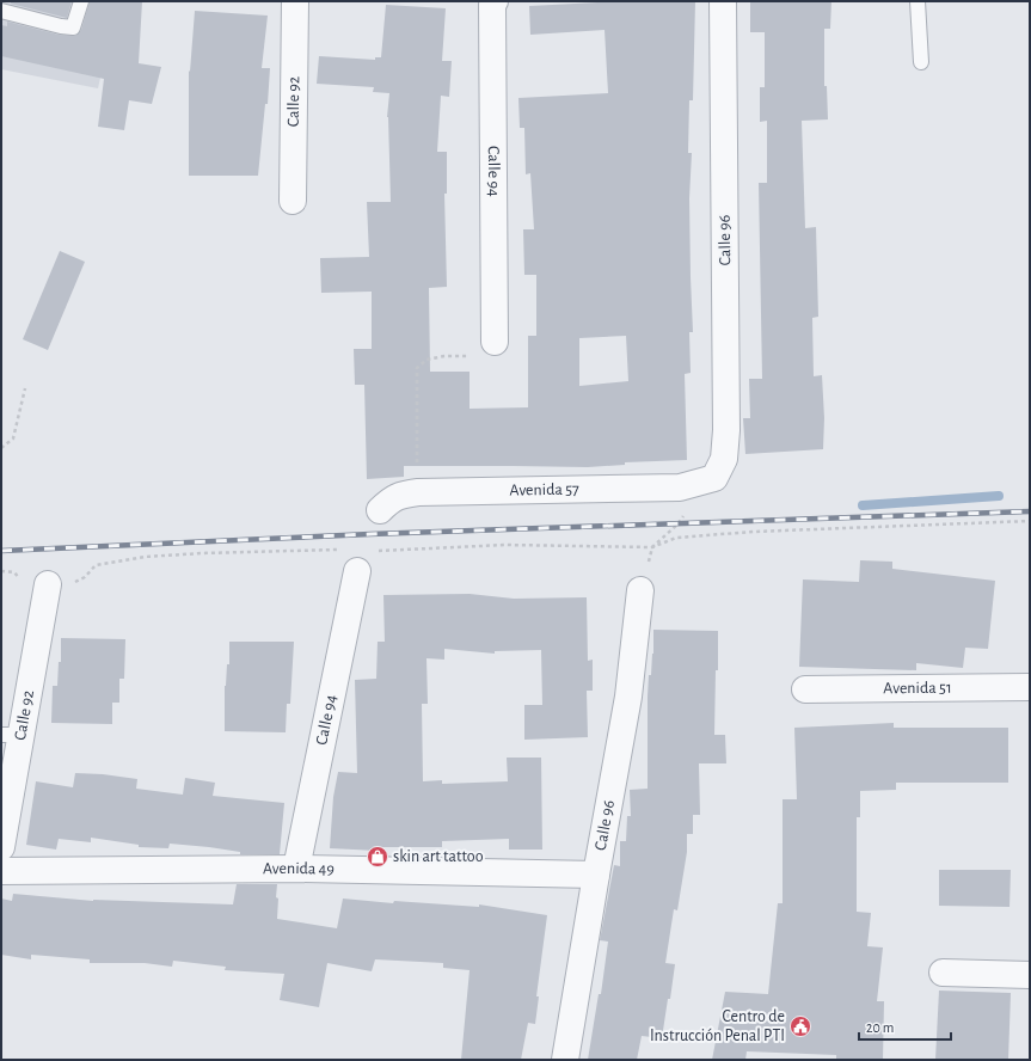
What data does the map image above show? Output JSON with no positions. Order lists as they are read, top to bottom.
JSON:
{
  "streets": {
    "street": [
      "Calle 92",
      "Calle 94",
      "Calle 96",
      "Avenida 57",
      "Avenida 51",
      "Avenida 49"
    ]
  },
  "crossings": [
    ["Calle 94", "Avenida 49"],
    ["Calle 96", "Avenida 57"],
    ["Calle 96", "Avenida 49"]
  ],
  "places": {
    "shop": ["skin art tattoo"],
    "public building": ["Centro de Instrucción Penal PTI"]
  },
  "scale_bar": "20 m"
}
